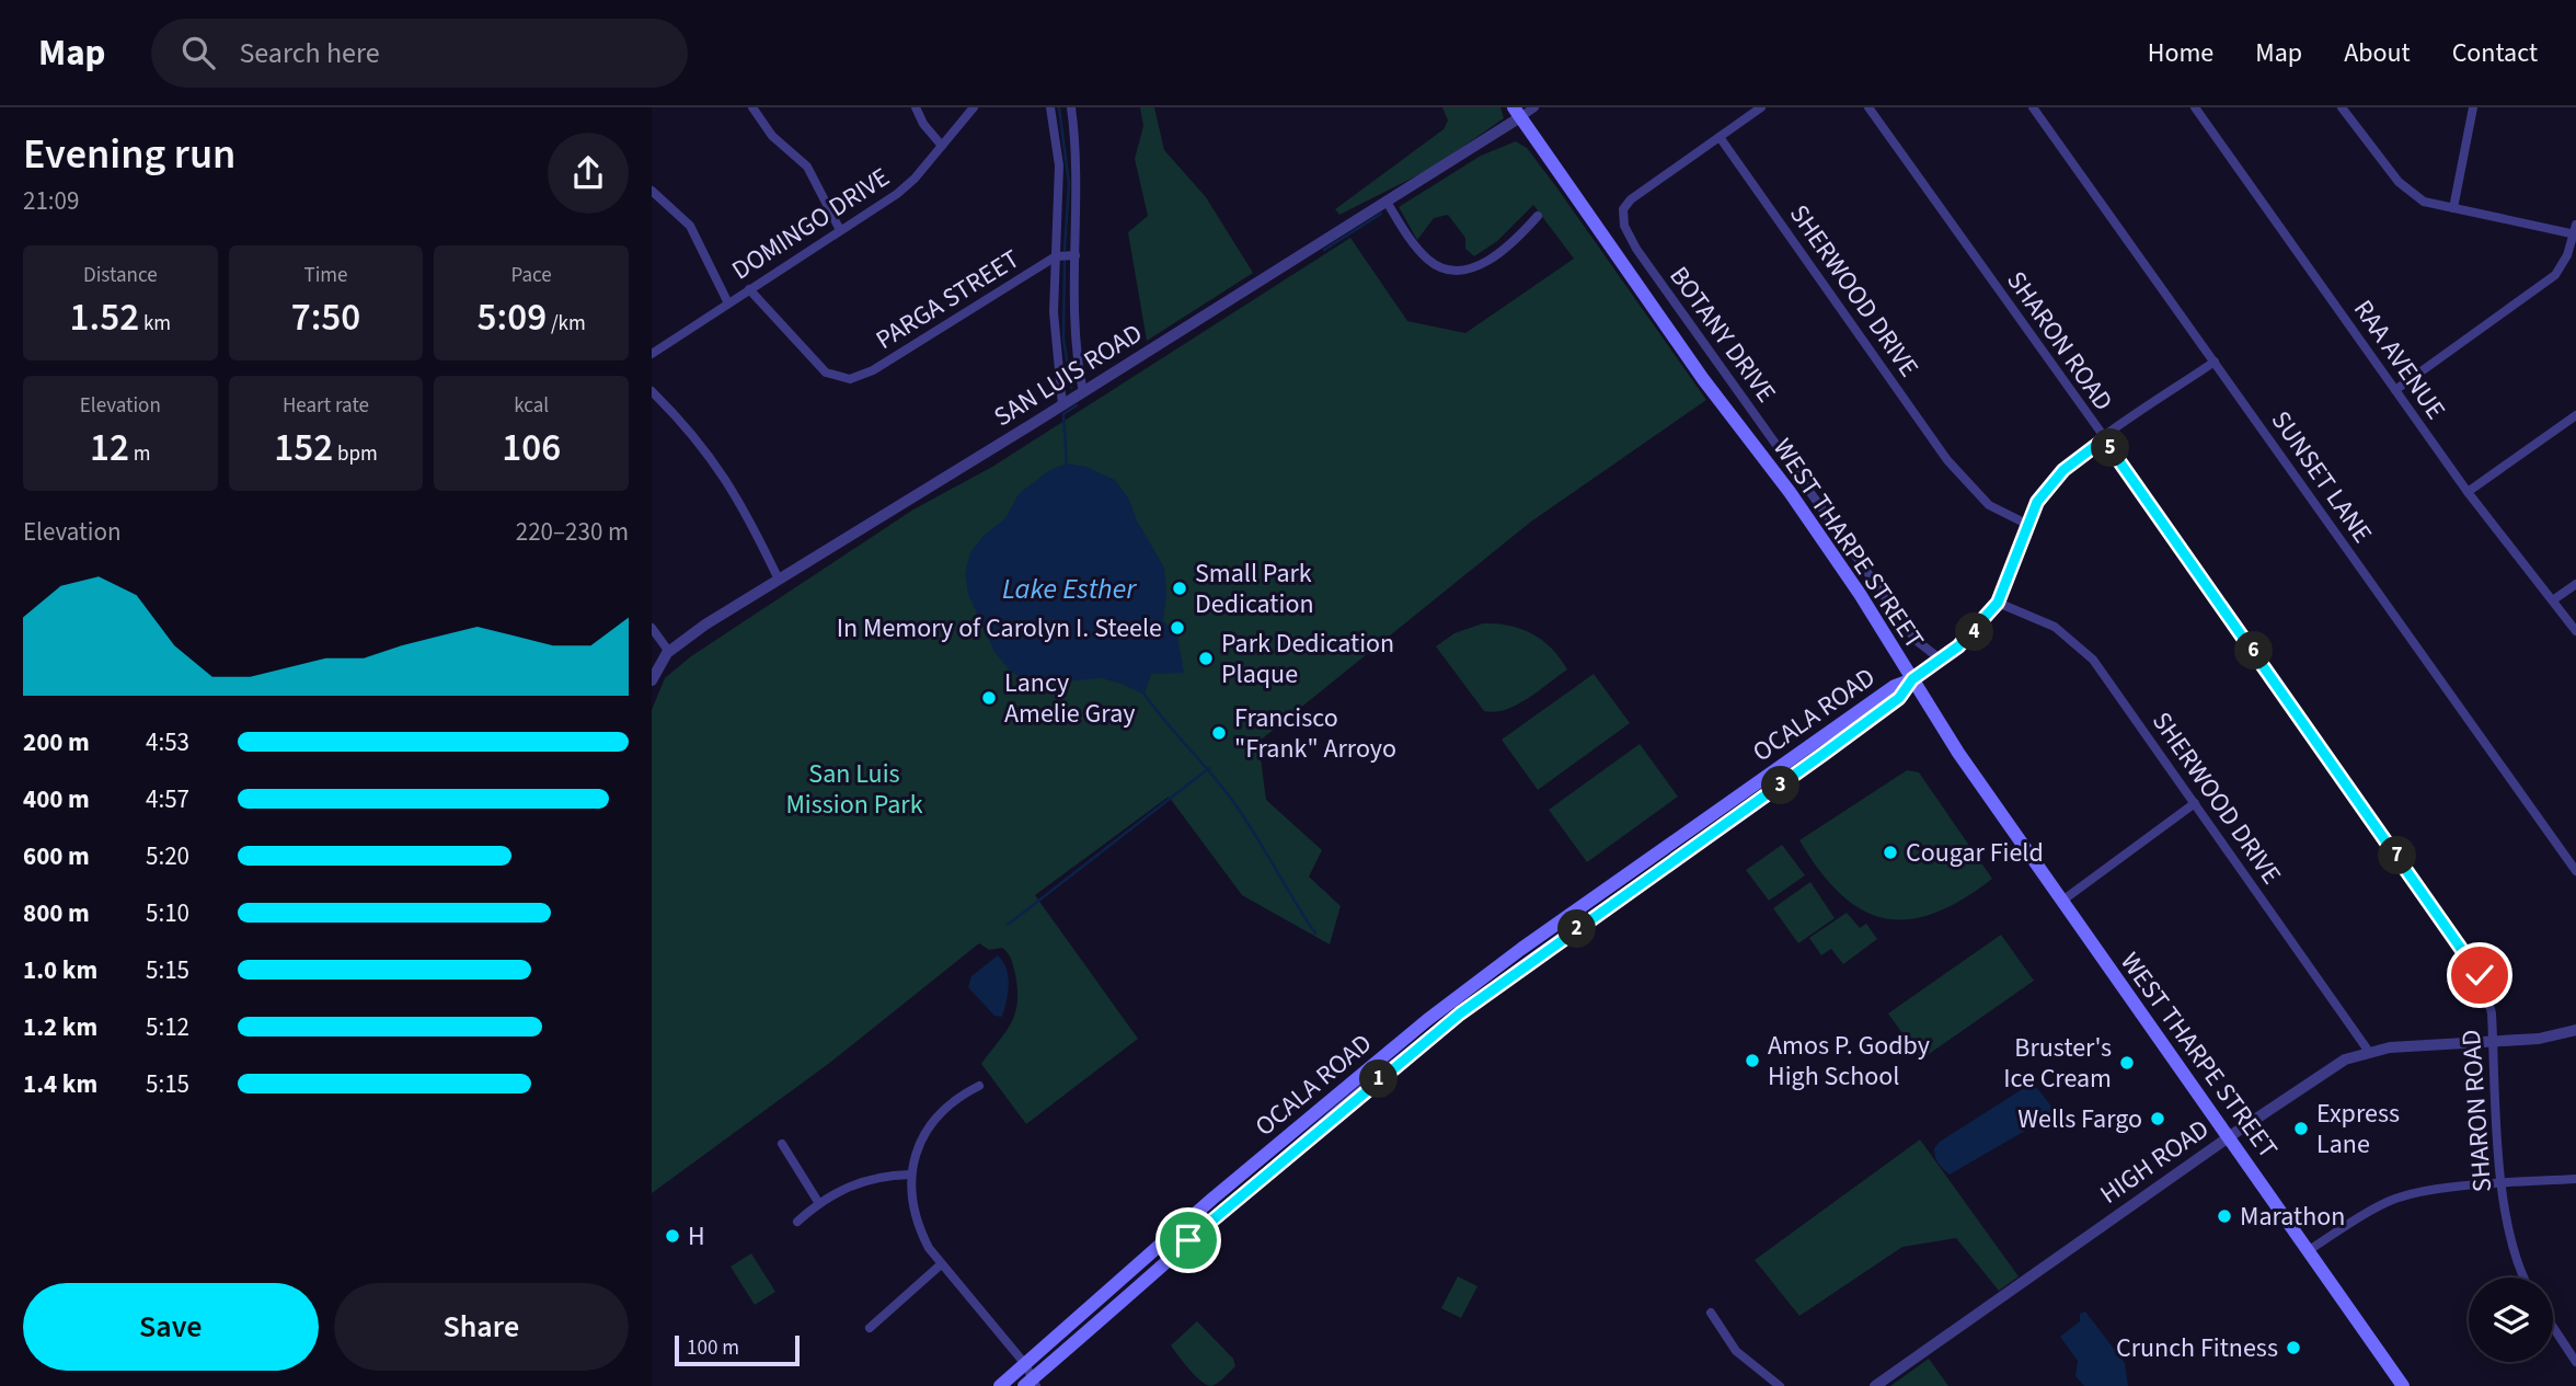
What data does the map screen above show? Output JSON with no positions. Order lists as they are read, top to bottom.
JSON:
{
  "streets": {
    "main road": ["WEST THARPE STREET", "OCALA ROAD"],
    "street": [
      "DOMINGO DRIVE",
      "SHERWOOD DRIVE",
      "PARGA STREET",
      "BOTANY DRIVE",
      "SHARON ROAD",
      "RAA AVENUE",
      "SAN LUIS ROAD",
      "SUNSET LANE",
      "HIGH ROAD"
    ]
  },
  "crossings": [
    ["DOMINGO DRIVE", "PARGA STREET"],
    ["SHERWOOD DRIVE", "BOTANY DRIVE"],
    ["SHERWOOD DRIVE", "HIGH ROAD"],
    ["SHARON ROAD", "HIGH ROAD"],
    ["SAN LUIS ROAD", "WEST THARPE STREET"],
    ["WEST THARPE STREET", "OCALA ROAD"],
    ["WEST THARPE STREET", "HIGH ROAD"]
  ],
  "water": ["Lake Esther"],
  "parks": ["San Luis Mission Park"],
  "places": [
    "Small Park Dedication",
    "In Memory of Carolyn I. Steele",
    "Park Dedication Plaque",
    "Lancy Amelie Gray",
    "Francisco \"Frank\" Arroyo",
    "Cougar Field",
    "Amos P. Godby High School",
    "Bruster's Ice Cream",
    "Wells Fargo",
    "Express Lane",
    "Marathon",
    "H",
    "Crunch Fitness"
  ],
  "scale_bar": "100 m",
  "page": {
    "header": "Map",
    "search": "Search here",
    "nav": [
      "Home",
      "Map",
      "About",
      "Contact"
    ],
    "heading": ["Evening run", "21:09"],
    "stats": [
      ["Distance", "1.52 km"],
      ["Time", "7:50"],
      ["Pace", "5:09 /km"],
      ["Elevation", "12 m"],
      ["Heart rate", "152 bpm"],
      ["kcal", "106"]
    ],
    "pins": [
      "5",
      "4",
      "6",
      "3",
      "7",
      "2",
      "1"
    ],
    "chart": ["Elevation", "220–230 m"],
    "list": [
      {
        "name": "200 m",
        "note": "4:53"
      },
      {
        "name": "400 m",
        "note": "4:57"
      },
      {
        "name": "600 m",
        "note": "5:20"
      },
      {
        "name": "800 m",
        "note": "5:10"
      },
      {
        "name": "1.0 km",
        "note": "5:15"
      },
      {
        "name": "1.2 km",
        "note": "5:12"
      },
      {
        "name": "1.4 km",
        "note": "5:15"
      }
    ],
    "buttons": ["Save", "Share"],
    "scale": "100 m"
  }
}
